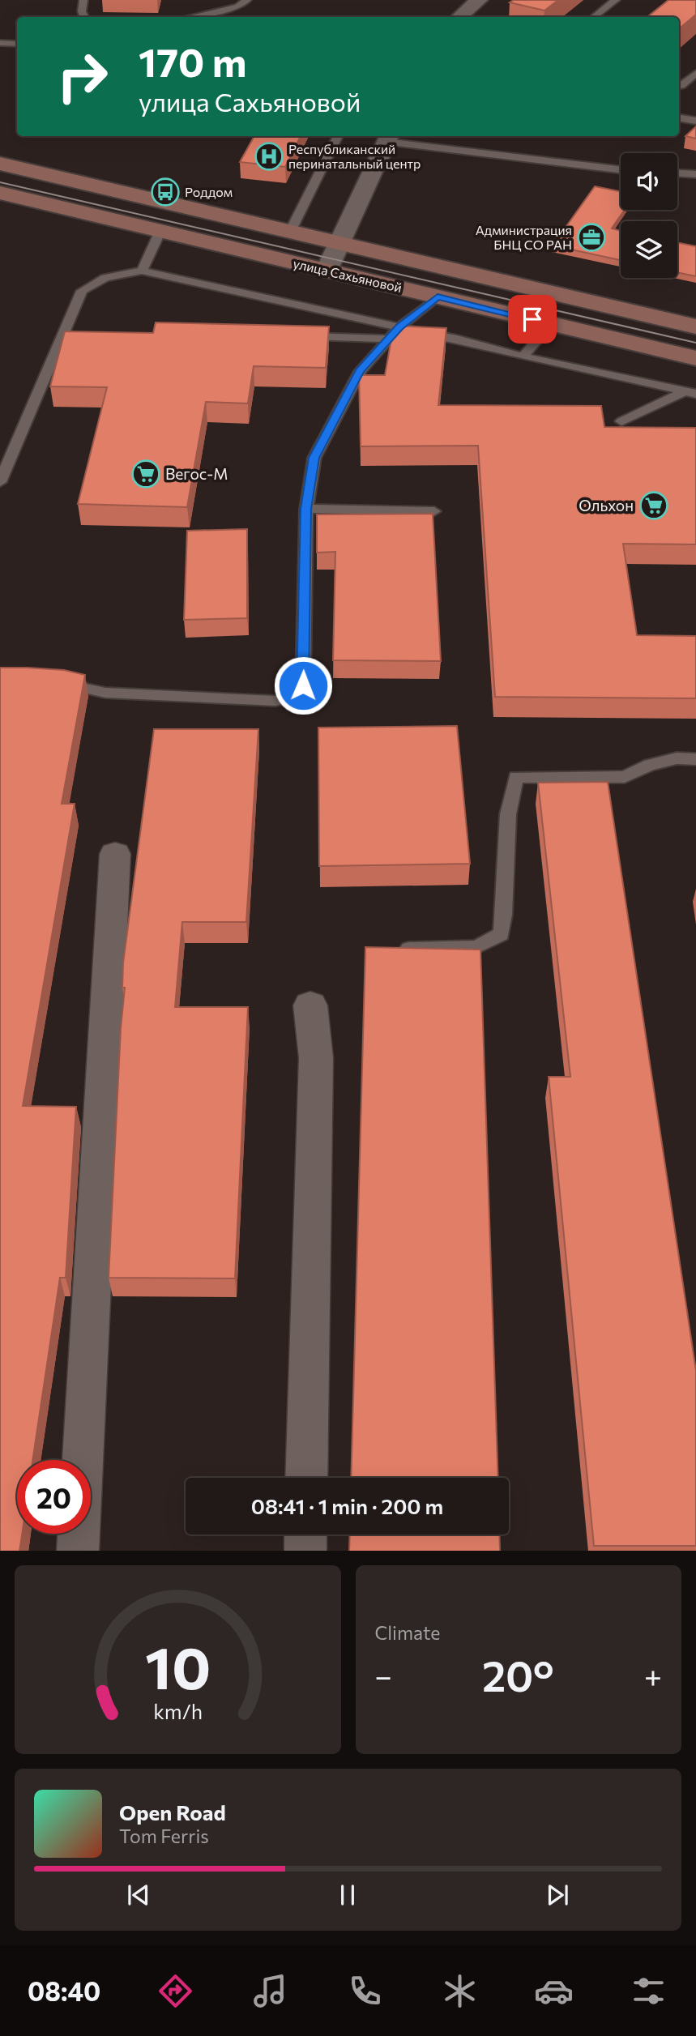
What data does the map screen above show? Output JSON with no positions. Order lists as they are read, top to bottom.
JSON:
{
  "streets": {
    "main road": ["улица Сахьяновой"]
  },
  "places": {
    "hospital": ["Республиканский перинатальный центр"],
    "bus stop": ["Роддом"],
    "office": ["Администрация БНЦ СО РАН"],
    "supermarket": ["Вегос-М", "Ольхон"]
  },
  "page": {
    "turn": ["170 m", "улица Сахьяновой"],
    "limit": "20",
    "trip": "08:41 · 1 min · 200 m",
    "tile": "Climate",
    "heat": ["−", "20°", "+"],
    "song": ["Open Road", "Tom Ferris"],
    "tabs": "08:40",
    "gauge": ["10", "km/h"]
  }
}
